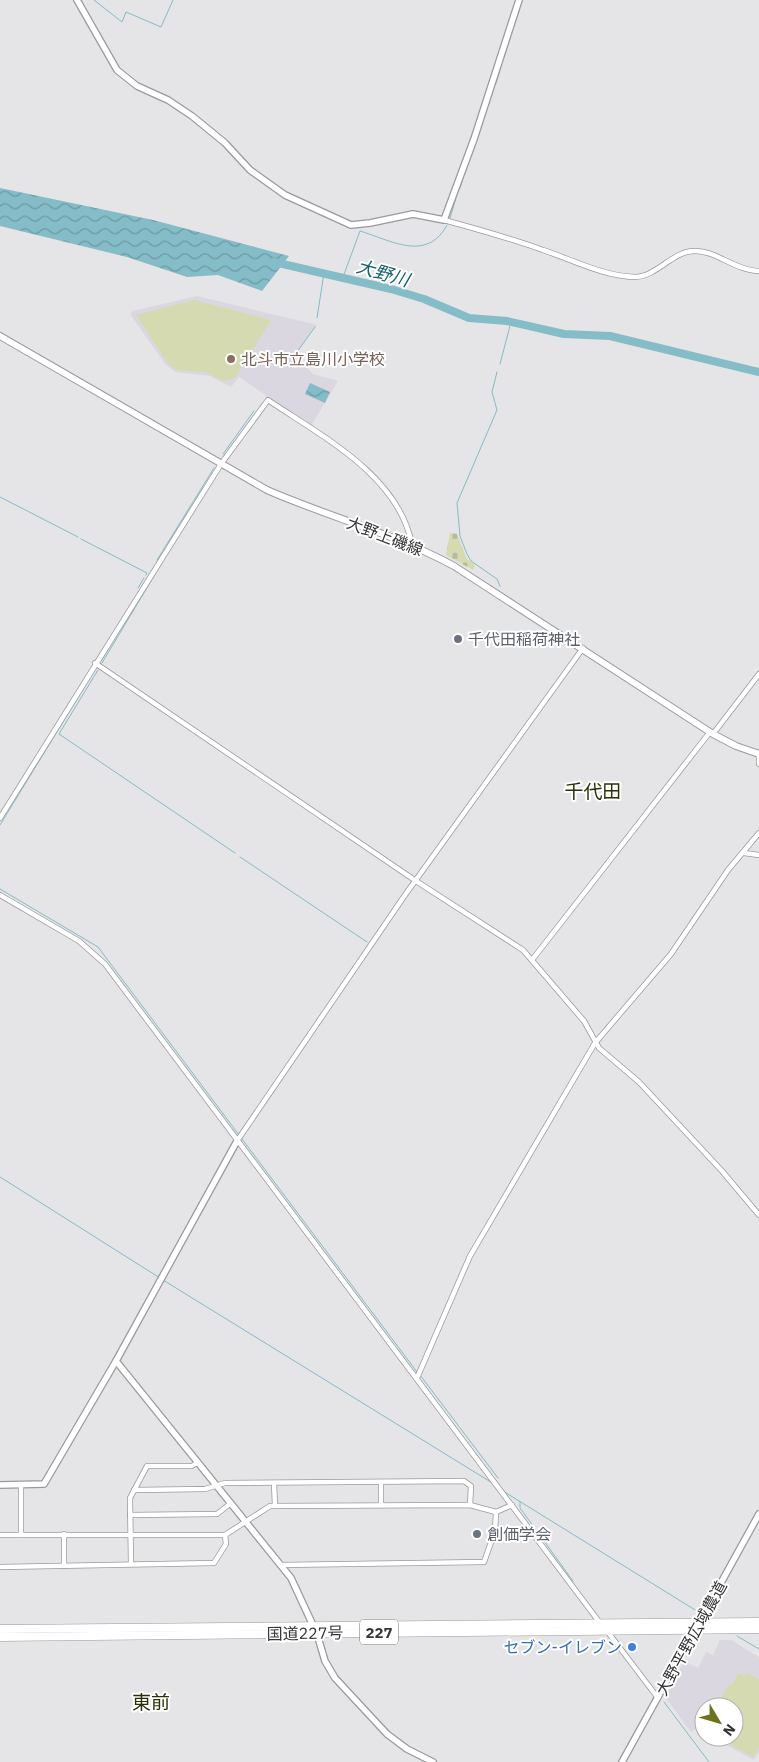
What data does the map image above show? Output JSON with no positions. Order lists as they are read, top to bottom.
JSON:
{
  "streets": {
    "highway": ["227", "国道227号"],
    "main road": ["大野上磯線"],
    "street": ["大野平野広域農道"]
  },
  "crossings": [
    ["国道227号", "大野平野広域農道"]
  ],
  "districts": ["千代田", "東前"],
  "water": ["大野川"],
  "places": [
    "北斗市立島川小学校",
    "千代田稲荷神社",
    "創価学会",
    "セブン-イレブン"
  ],
  "north": "bottom right"
}
